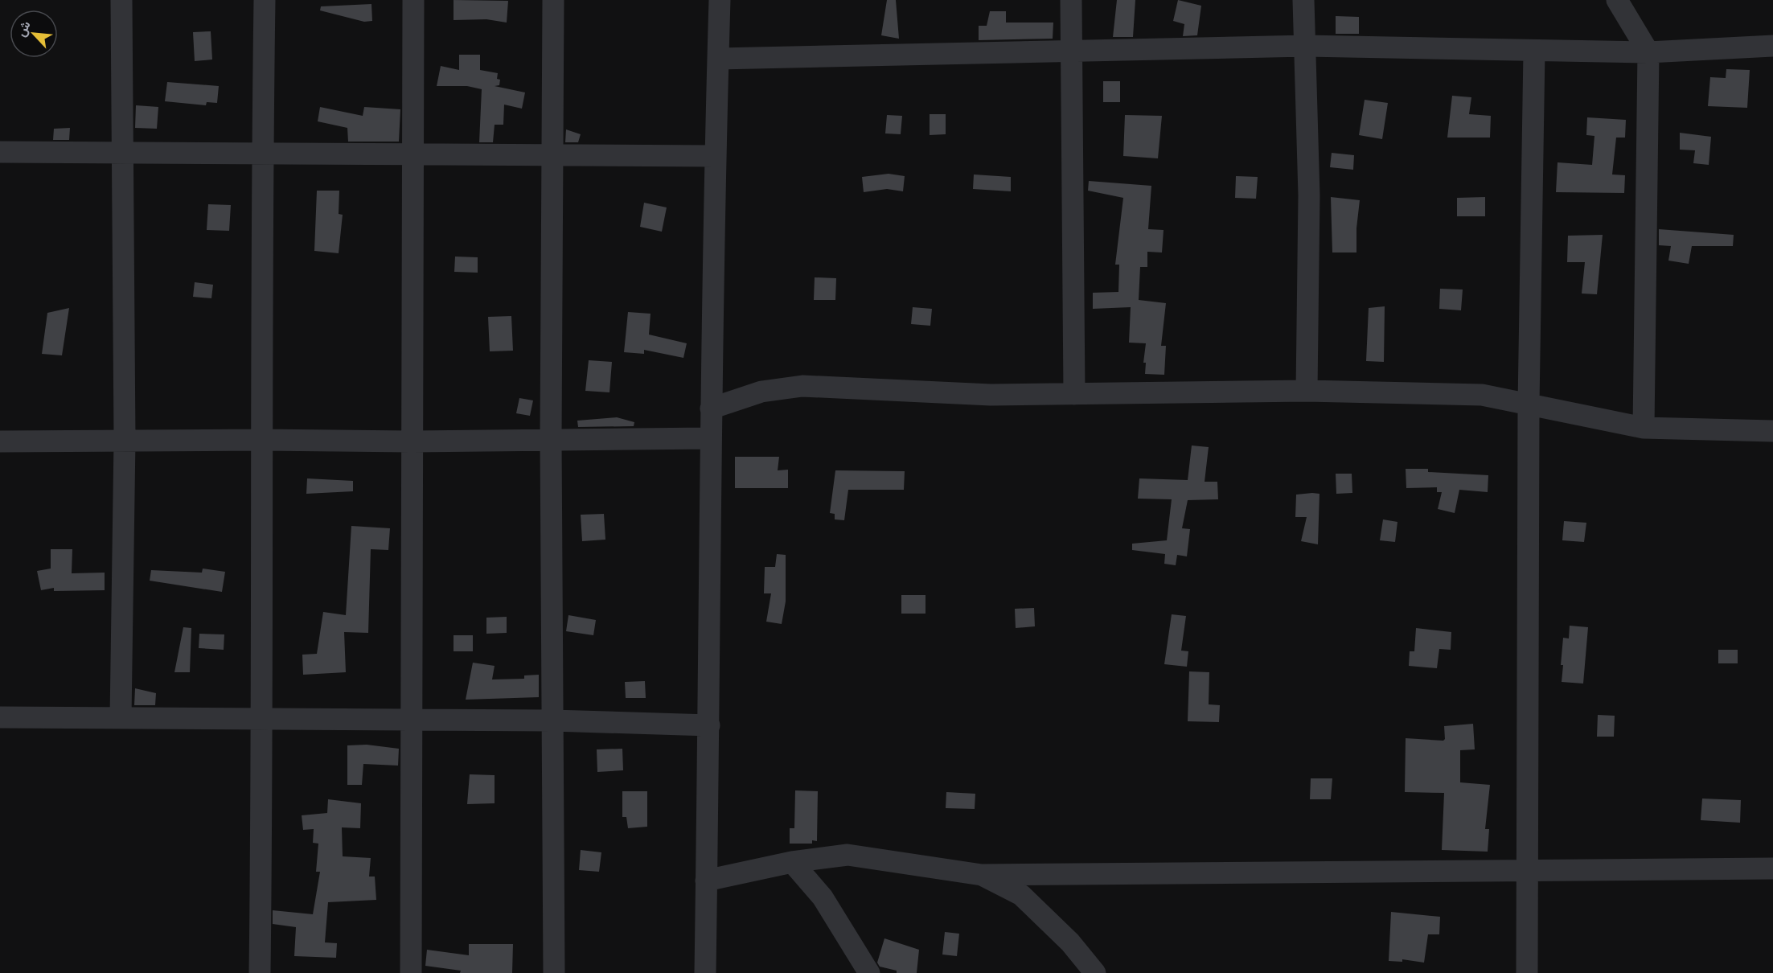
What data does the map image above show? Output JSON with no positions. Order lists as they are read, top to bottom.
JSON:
{
  "north": "top left"
}
